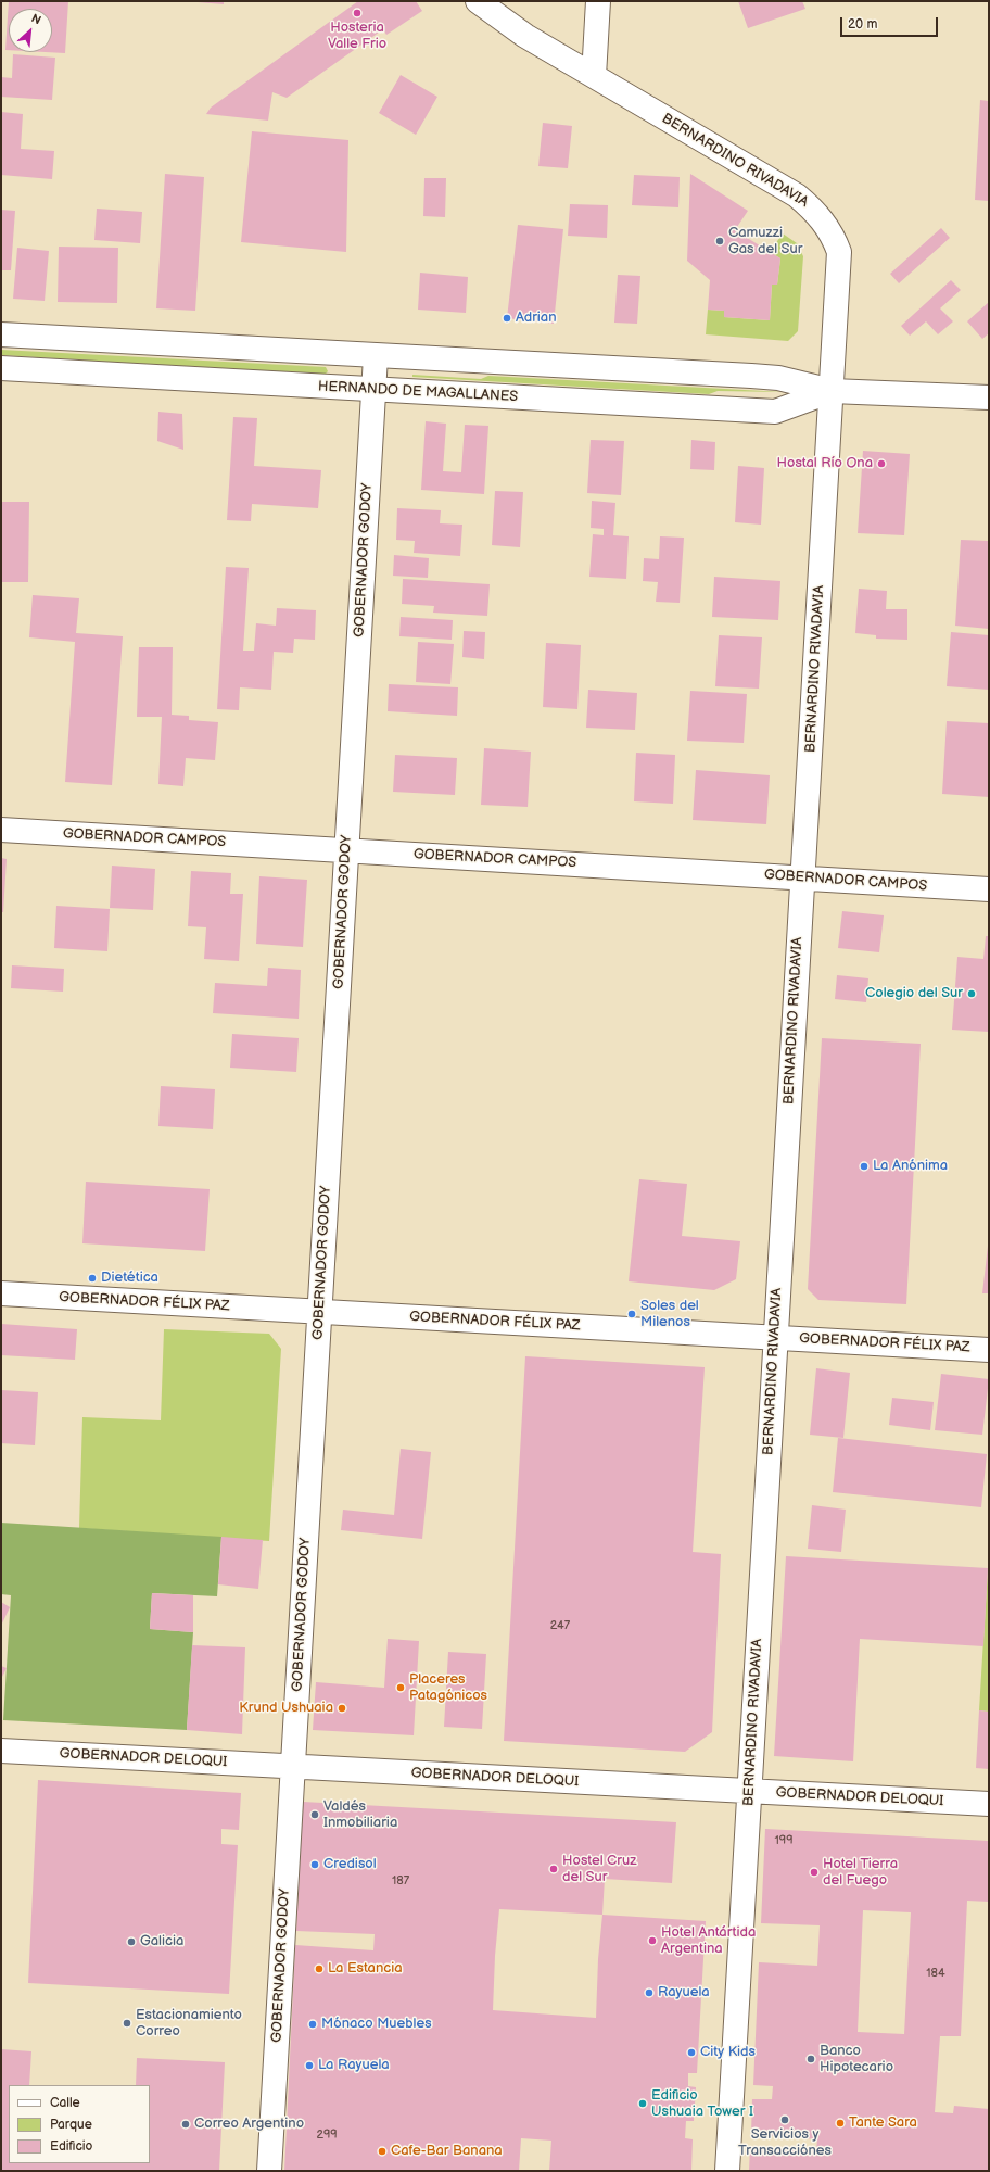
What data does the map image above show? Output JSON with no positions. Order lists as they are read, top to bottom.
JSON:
{
  "streets": {
    "street": [
      "BERNARDINO RIVADAVIA",
      "HERNANDO DE MAGALLANES",
      "GOBERNADOR GODOY",
      "GOBERNADOR CAMPOS",
      "GOBERNADOR FÉLIX PAZ",
      "GOBERNADOR DELOQUI"
    ]
  },
  "crossings": [
    ["BERNARDINO RIVADAVIA", "HERNANDO DE MAGALLANES"],
    ["BERNARDINO RIVADAVIA", "GOBERNADOR CAMPOS"],
    ["BERNARDINO RIVADAVIA", "GOBERNADOR FÉLIX PAZ"],
    ["BERNARDINO RIVADAVIA", "GOBERNADOR DELOQUI"],
    ["HERNANDO DE MAGALLANES", "GOBERNADOR GODOY"],
    ["GOBERNADOR GODOY", "GOBERNADOR CAMPOS"],
    ["GOBERNADOR GODOY", "GOBERNADOR FÉLIX PAZ"],
    ["GOBERNADOR GODOY", "GOBERNADOR DELOQUI"]
  ],
  "places": [
    "Hosteria Valle Frio",
    "Camuzzi Gas del Sur",
    "Adrian",
    "Hostal Río Ona",
    "Colegio del Sur",
    "La Anónima",
    "Dietética",
    "Soles del Milenos",
    "Placeres Patagónicos",
    "Krund Ushuaia",
    "Valdés Inmobiliaria",
    "Credisol",
    "Hostel Cruz del Sur",
    "Hotel Tierra del Fuego",
    "Hotel Antártida Argentina",
    "Galicia",
    "La Estancia",
    "Rayuela",
    "Estacionamiento Correo",
    "Mónaco Muebles",
    "City Kids",
    "Banco Hipotecario",
    "La Rayuela",
    "Edificio Ushuaia Tower I",
    "Servicios y Transacciónes",
    "Tante Sara",
    "Correo Argentino",
    "Cafe-Bar Banana"
  ],
  "house_numbers": [
    "247",
    "199",
    "187",
    "184",
    "299"
  ],
  "legend": ["Calle", "Parque", "Edificio"],
  "scale_bar": "20 m",
  "north": "top right"
}
